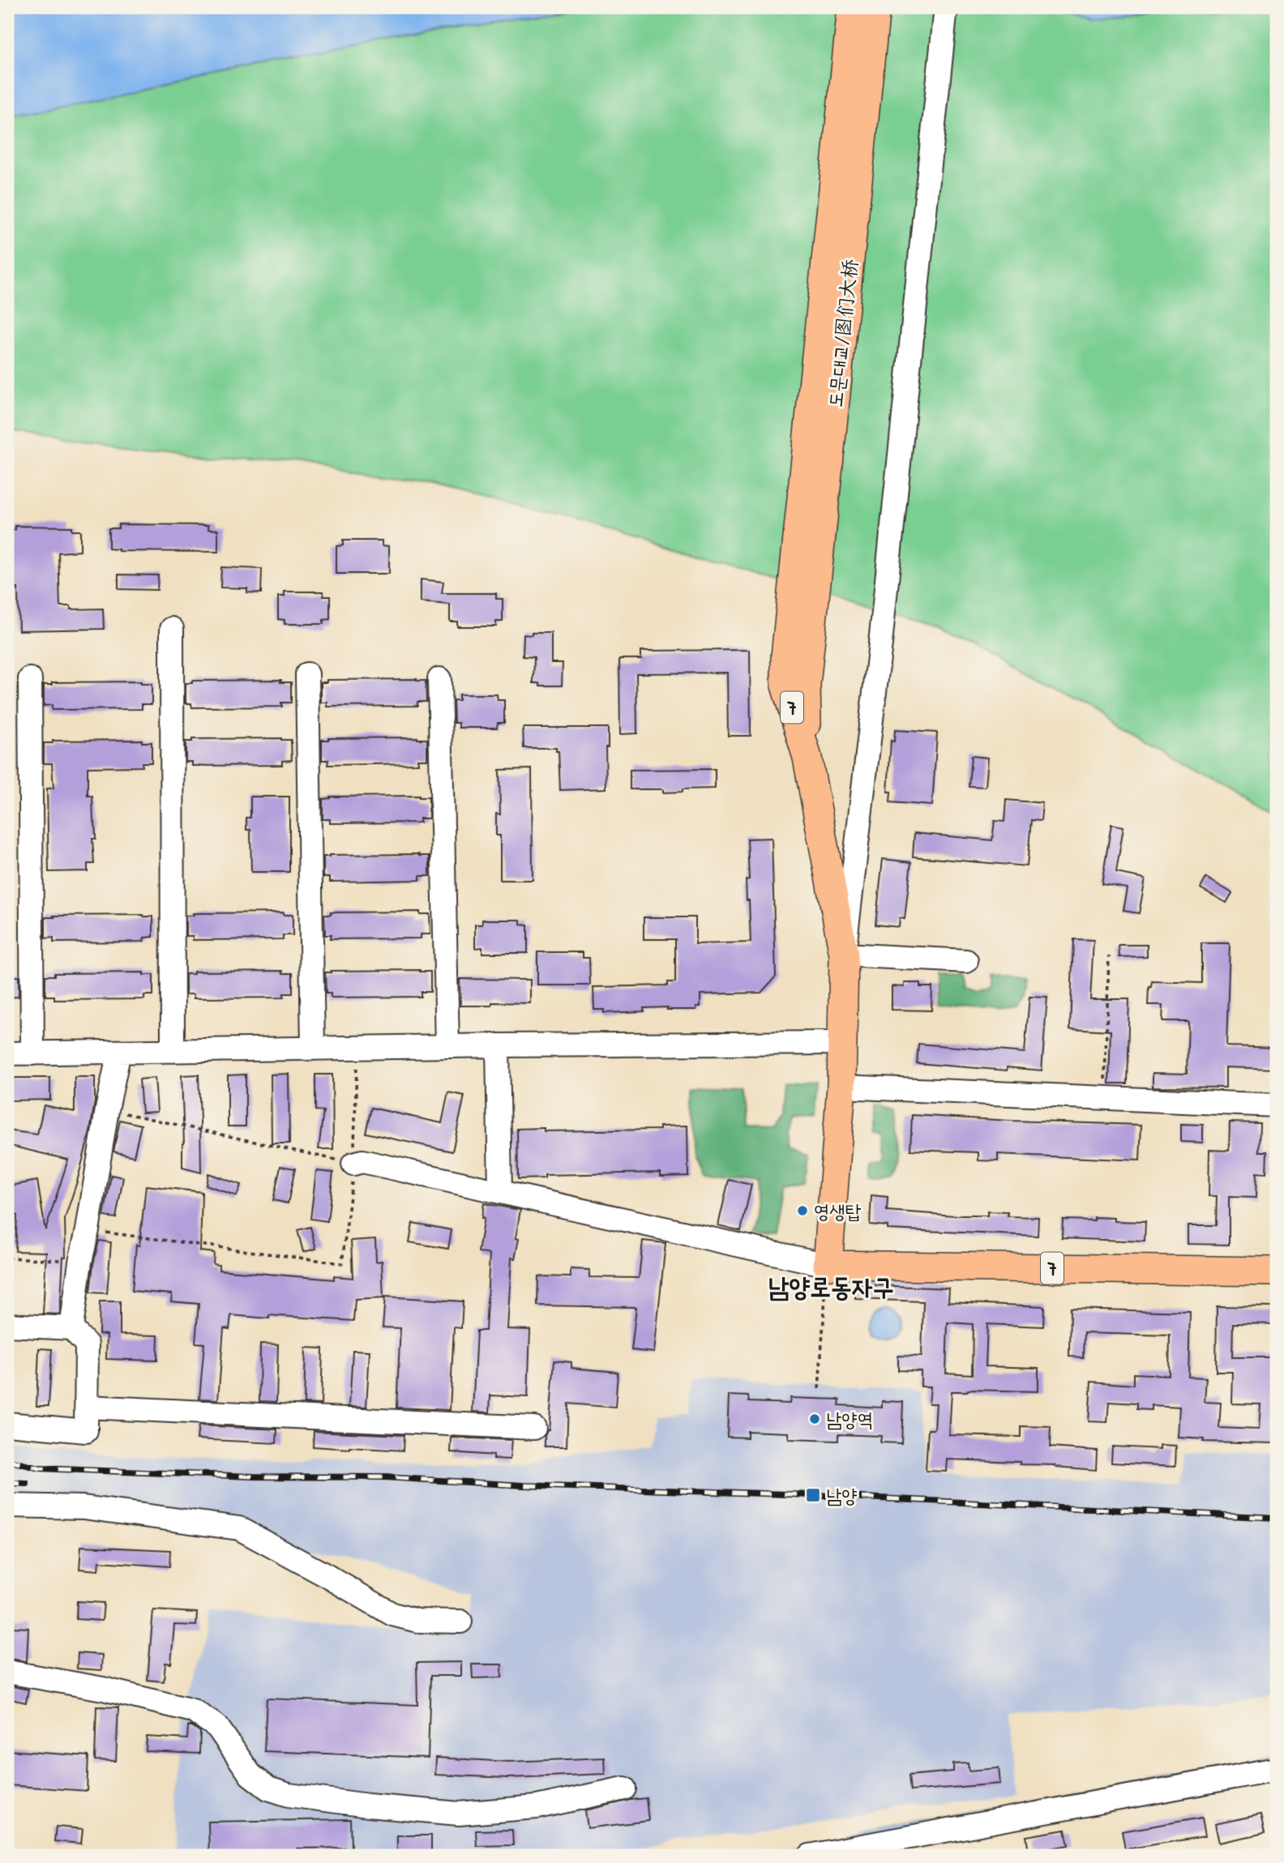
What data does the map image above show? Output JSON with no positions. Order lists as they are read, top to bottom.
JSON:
{
  "streets": {
    "main road": ["도문대교/图们大桥", "7"]
  },
  "crossings": [
    ["도문대교/图们大桥", "7"]
  ],
  "districts": ["남양로동자구"],
  "places": {
    "other": ["영생탑", "남양역"],
    "transit": ["남양"]
  }
}
